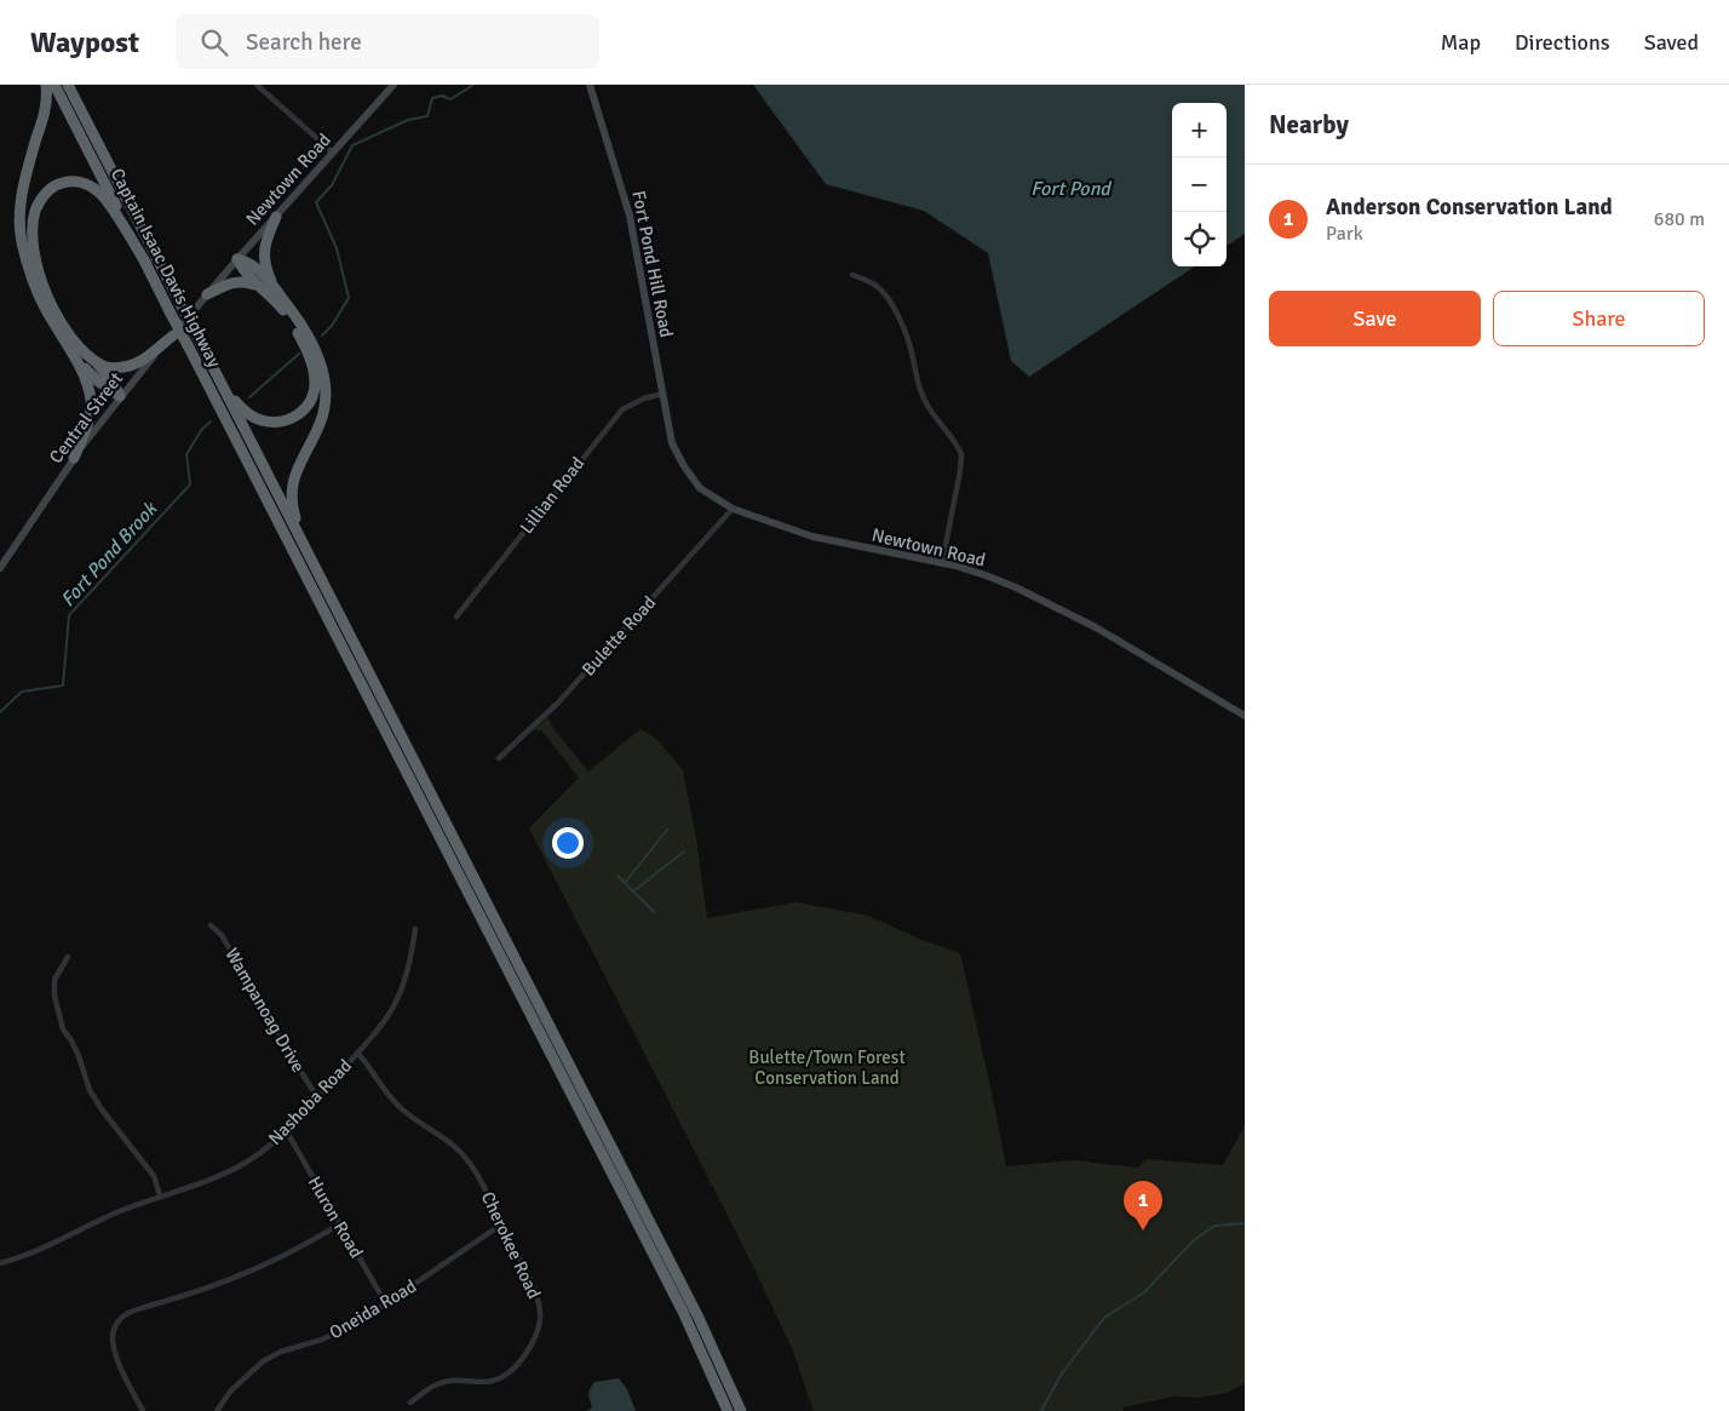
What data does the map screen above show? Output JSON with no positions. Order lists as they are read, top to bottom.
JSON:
{
  "streets": {
    "highway": ["Captain Isaac Davis Highway"],
    "street": [
      "Newtown Road",
      "Fort Pond Hill Road",
      "Central Street",
      "Lillian Road",
      "Bulette Road",
      "Wampanoag Drive",
      "Nashoba Road",
      "Huron Road",
      "Cherokee Road",
      "Oneida Road"
    ]
  },
  "crossings": [
    ["Newtown Road", "Fort Pond Hill Road"],
    ["Newtown Road", "Central Street"],
    ["Newtown Road", "Bulette Road"],
    ["Fort Pond Hill Road", "Lillian Road"],
    ["Wampanoag Drive", "Nashoba Road"],
    ["Nashoba Road", "Huron Road"],
    ["Nashoba Road", "Cherokee Road"],
    ["Huron Road", "Oneida Road"],
    ["Cherokee Road", "Oneida Road"]
  ],
  "water": ["Fort Pond", "Fort Pond Brook"],
  "parks": ["Bulette/Town Forest Conservation Land"],
  "page": {
    "header": "Waypost",
    "search": "Search here",
    "nav": ["Map", "Directions", "Saved"],
    "heading": "Nearby",
    "map_buttons": ["+", "−"],
    "list": [
      {
        "mark": "1",
        "name": "Anderson Conservation Land",
        "note": "Park",
        "value": "680 m"
      }
    ],
    "buttons": ["Save", "Share"],
    "pins": "1"
  }
}
